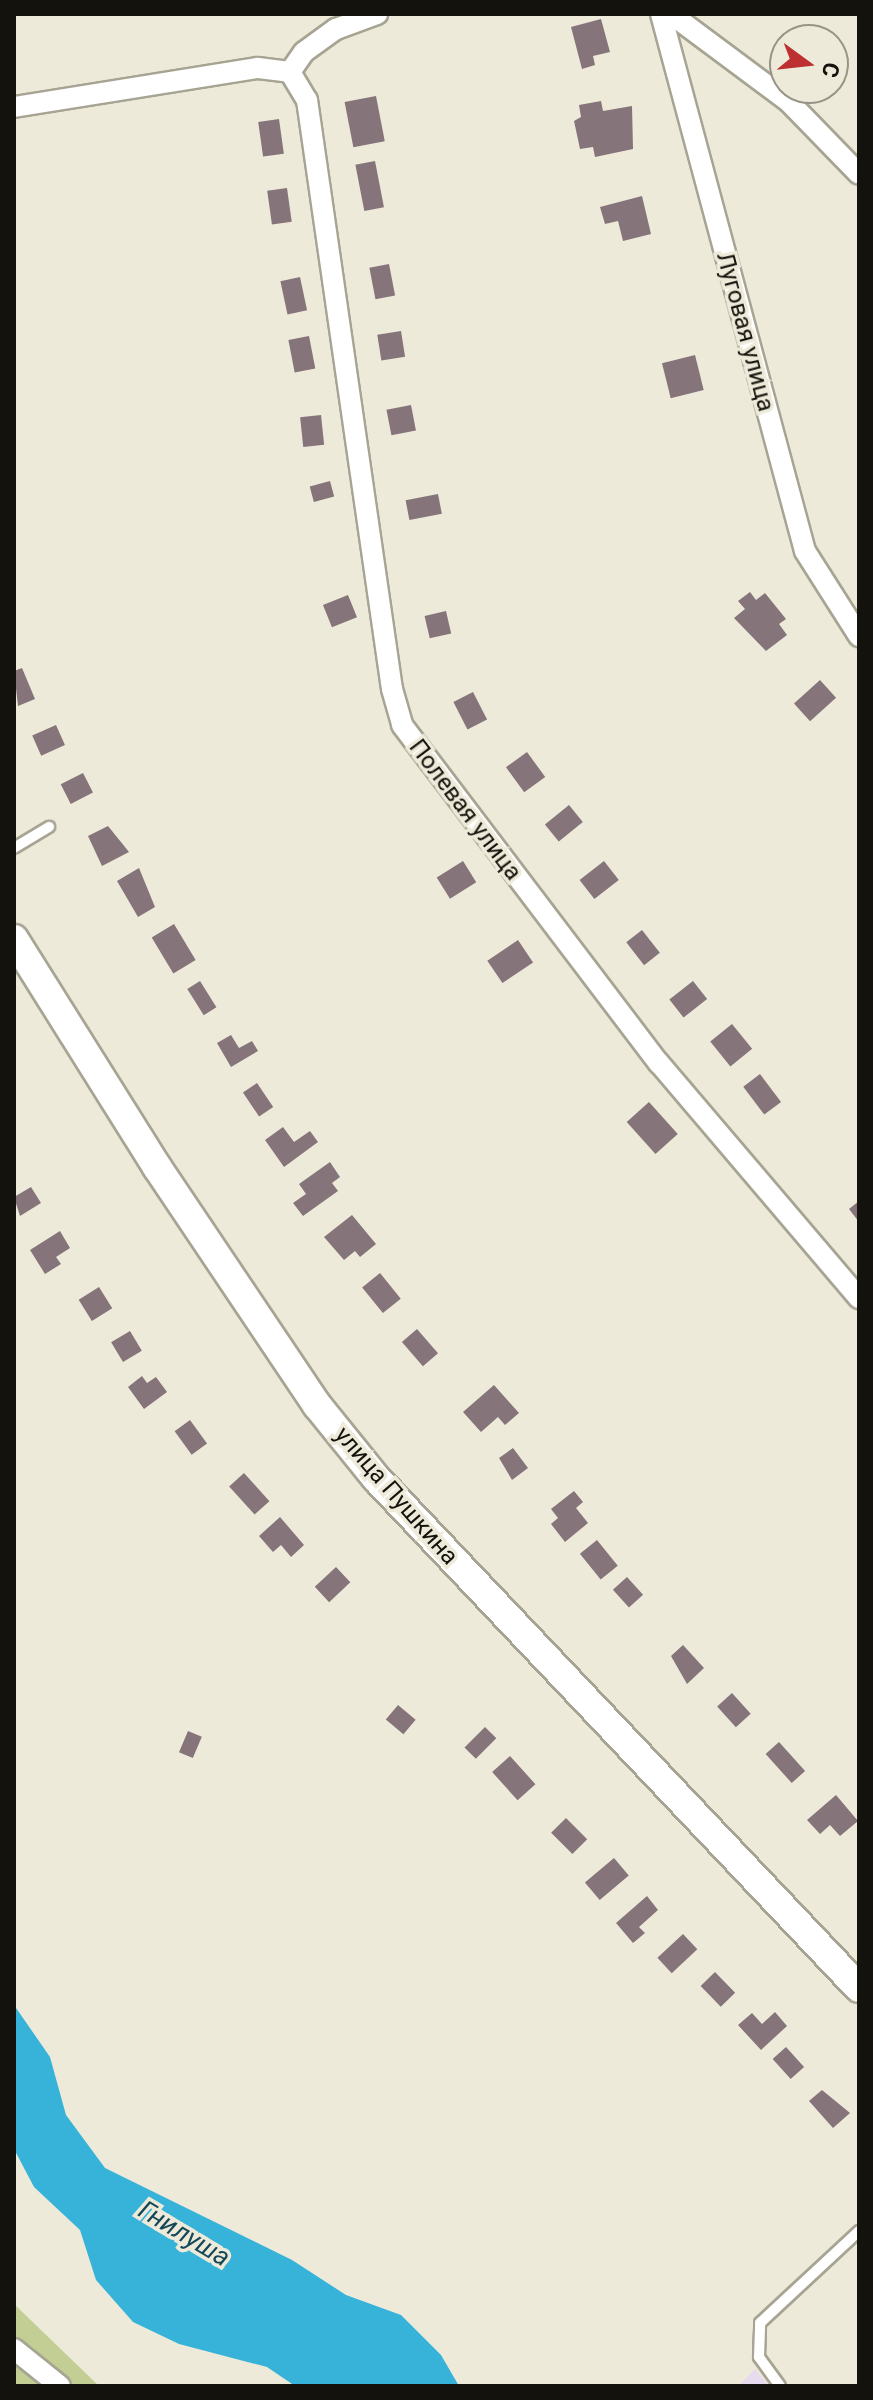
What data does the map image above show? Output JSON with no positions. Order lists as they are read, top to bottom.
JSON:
{
  "streets": {
    "main road": ["улица Пушкина"],
    "street": ["Луговая улица", "Полевая улица"]
  },
  "water": ["Гнилуша"],
  "north": "right"
}
